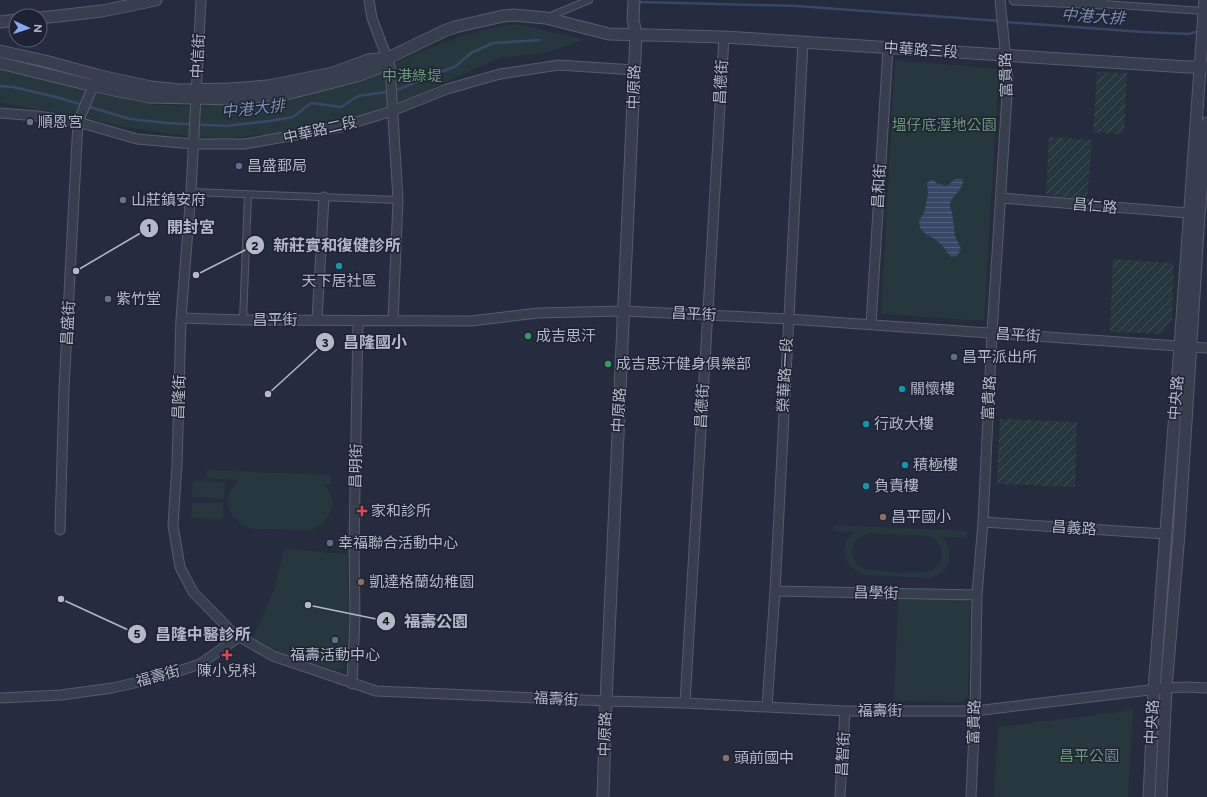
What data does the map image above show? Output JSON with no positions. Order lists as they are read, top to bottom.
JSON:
{
  "streets": {
    "street": [
      "中華路三段",
      "中信街",
      "富貴路",
      "昌德街",
      "中原路",
      "中華路二段",
      "昌和街",
      "昌仁路",
      "昌平街",
      "昌盛街",
      "榮華路一段",
      "昌隆街",
      "中央路",
      "昌明街",
      "昌義路",
      "昌學街",
      "福壽街",
      "昌智街"
    ]
  },
  "crossings": [
    ["中華路三段", "富貴路"],
    ["中華路三段", "昌德街"],
    ["中華路三段", "中原路"],
    ["中華路三段", "昌和街"],
    ["中華路三段", "榮華路一段"],
    ["中華路三段", "中央路"],
    ["中信街", "昌隆街"],
    ["富貴路", "昌仁路"],
    ["富貴路", "昌平街"],
    ["富貴路", "昌義路"],
    ["富貴路", "昌學街"],
    ["富貴路", "福壽街"],
    ["昌德街", "昌平街"],
    ["昌德街", "福壽街"],
    ["中原路", "中華路二段"],
    ["中原路", "昌平街"],
    ["中原路", "福壽街"],
    ["中華路二段", "昌盛街"],
    ["中華路二段", "昌隆街"],
    ["昌和街", "昌平街"],
    ["昌仁路", "中央路"],
    ["昌平街", "榮華路一段"],
    ["昌平街", "昌隆街"],
    ["昌平街", "中央路"],
    ["昌平街", "昌明街"],
    ["榮華路一段", "昌學街"],
    ["榮華路一段", "福壽街"],
    ["昌隆街", "福壽街"],
    ["中央路", "昌義路"],
    ["中央路", "福壽街"],
    ["昌明街", "福壽街"],
    ["福壽街", "昌智街"]
  ],
  "water": ["中港大排"],
  "parks": ["中港綠堤", "塭仔底溼地公園", "昌平公園"],
  "places": {
    "other": [
      "順恩宮",
      "昌盛郵局",
      "山莊鎮安府",
      "天下居社區",
      "開封宮",
      "新莊實和復健診所",
      "紫竹堂",
      "成吉思汗",
      "昌平派出所",
      "成吉思汗健身俱樂部",
      "關懷樓",
      "昌隆國小",
      "行政大樓",
      "積極樓",
      "負責樓",
      "昌平國小",
      "幸福聯合活動中心",
      "凱達格蘭幼稚園",
      "昌隆中醫診所",
      "福壽公園",
      "福壽活動中心",
      "頭前國中"
    ],
    "health": ["家和診所", "陳小兒科"]
  },
  "north": "right"
}
